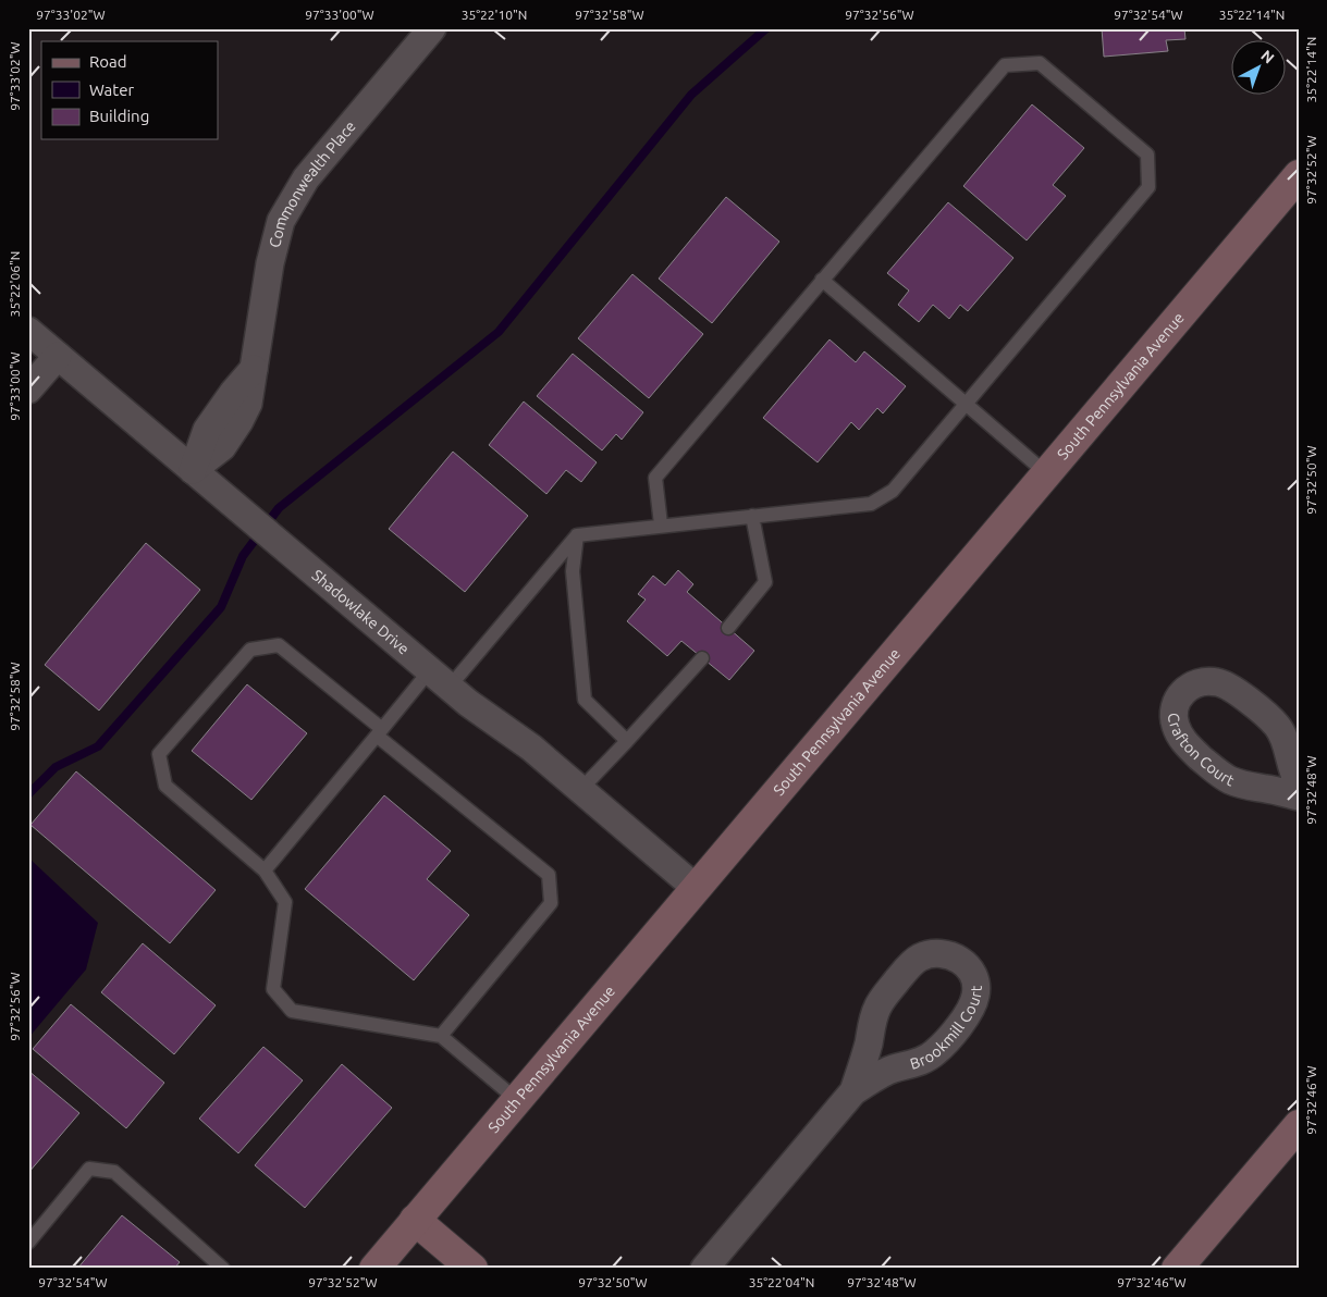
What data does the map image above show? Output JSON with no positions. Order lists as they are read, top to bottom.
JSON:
{
  "streets": {
    "main road": ["South Pennsylvania Avenue"],
    "street": [
      "Commonwealth Place",
      "Shadowlake Drive",
      "Crafton Court",
      "Brookmill Court"
    ]
  },
  "crossings": [
    ["Commonwealth Place", "Shadowlake Drive"],
    ["South Pennsylvania Avenue", "Shadowlake Drive"]
  ],
  "legend": ["Road", "Water", "Building"],
  "north": "top right",
  "coordinates": [
    "97°33'02\"W",
    "97°33'00\"W",
    "35°22'10\"N",
    "97°32'58\"W",
    "97°32'56\"W",
    "97°32'54\"W",
    "35°22'14\"N",
    "97°32'52\"W",
    "35°22'06\"N",
    "97°32'50\"W",
    "97°32'48\"W",
    "97°32'46\"W",
    "35°22'04\"N"
  ]
}
